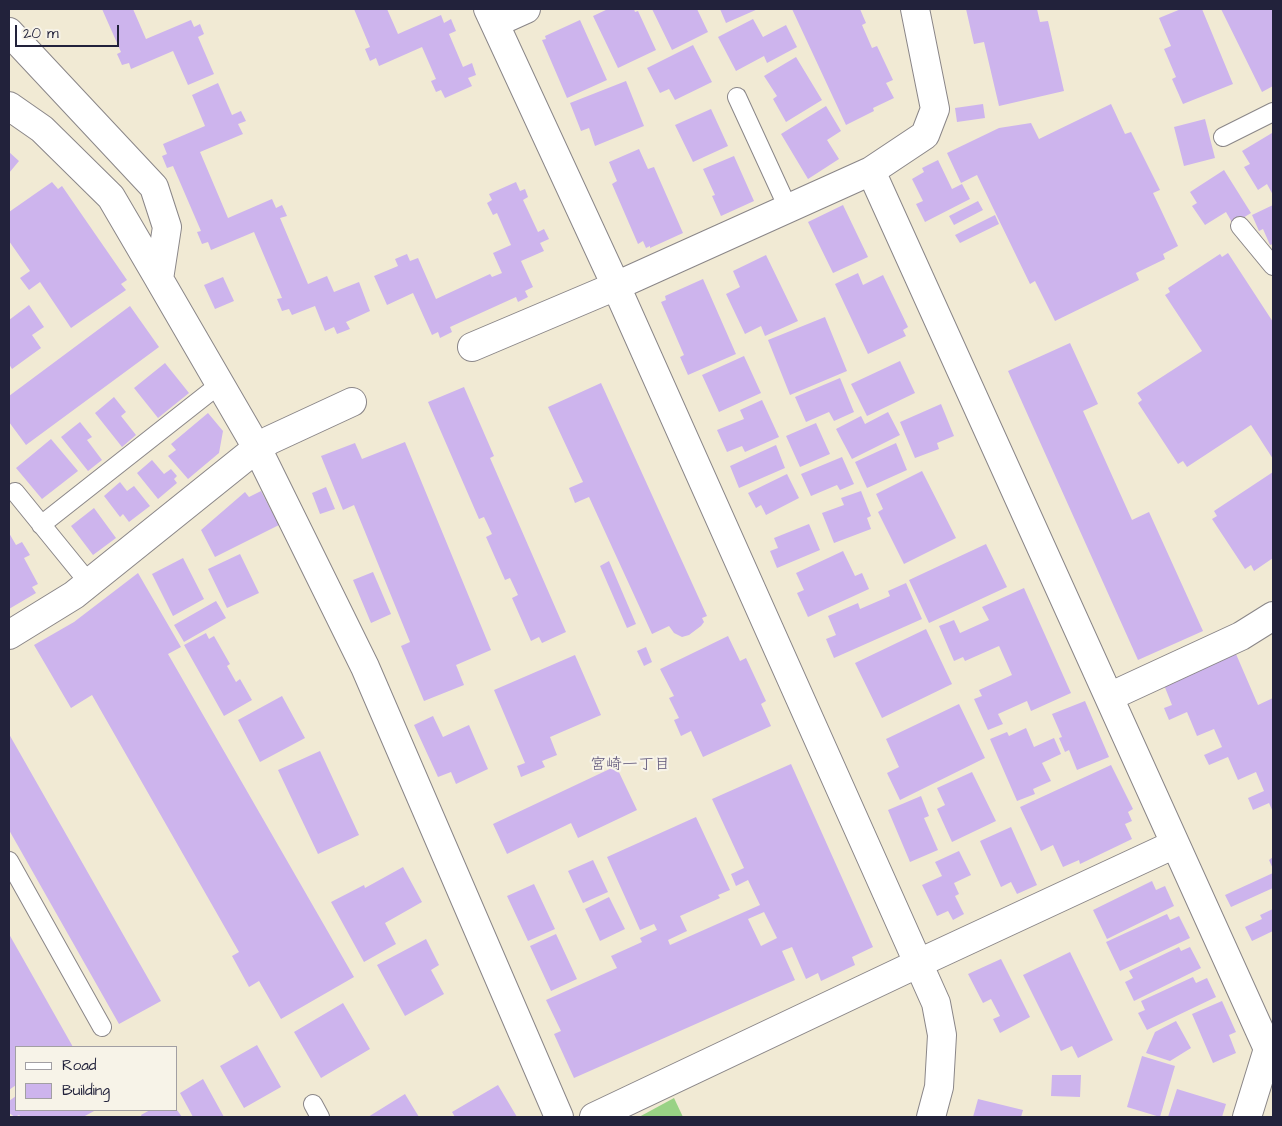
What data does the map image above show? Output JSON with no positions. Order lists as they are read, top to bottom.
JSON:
{
  "districts": ["宮崎一丁目"],
  "legend": ["Road", "Building"],
  "scale_bar": "20 m"
}
